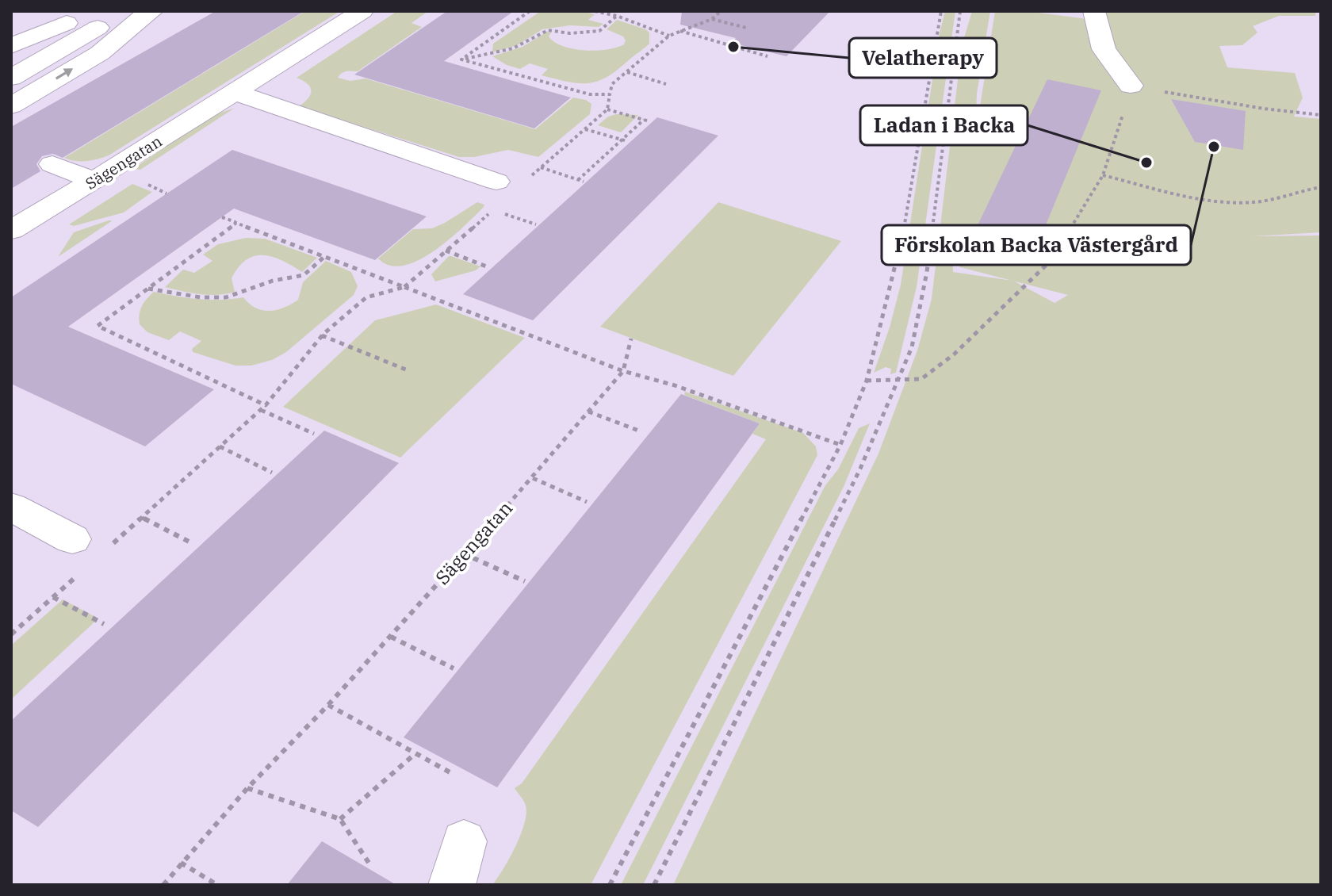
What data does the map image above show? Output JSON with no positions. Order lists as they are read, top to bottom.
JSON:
{
  "streets": {
    "street": ["Sägengatan"]
  },
  "places": ["Velatherapy", "Förskolan Backa Västergård", "Ladan i Backa"]
}
